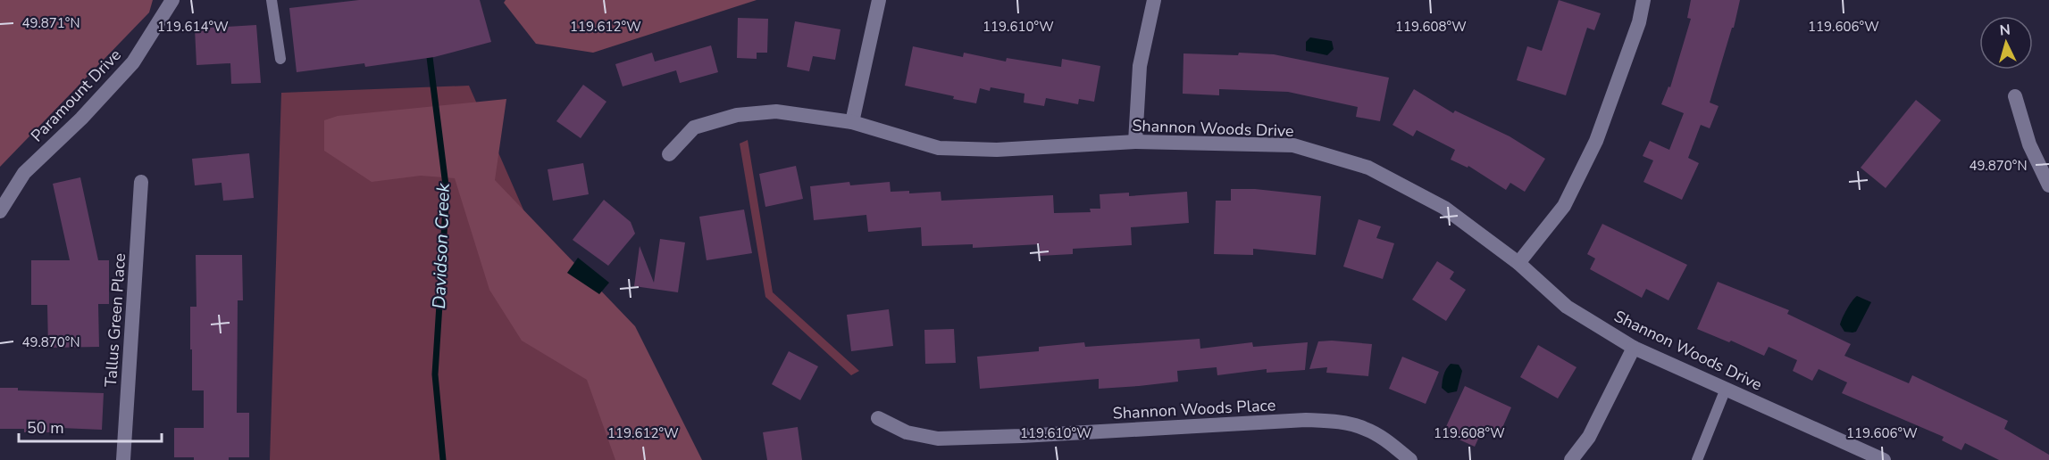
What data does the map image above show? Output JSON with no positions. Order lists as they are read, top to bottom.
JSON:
{
  "streets": {
    "street": [
      "Paramount Drive",
      "Shannon Woods Drive",
      "Tallus Green Place",
      "Shannon Woods Place"
    ]
  },
  "water": ["Davidson Creek"],
  "scale_bar": "50 m",
  "north": "top",
  "coordinates": [
    "49.871°N",
    "119.614°W",
    "119.612°W",
    "119.610°W",
    "119.608°W",
    "119.606°W",
    "49.870°N"
  ]
}
